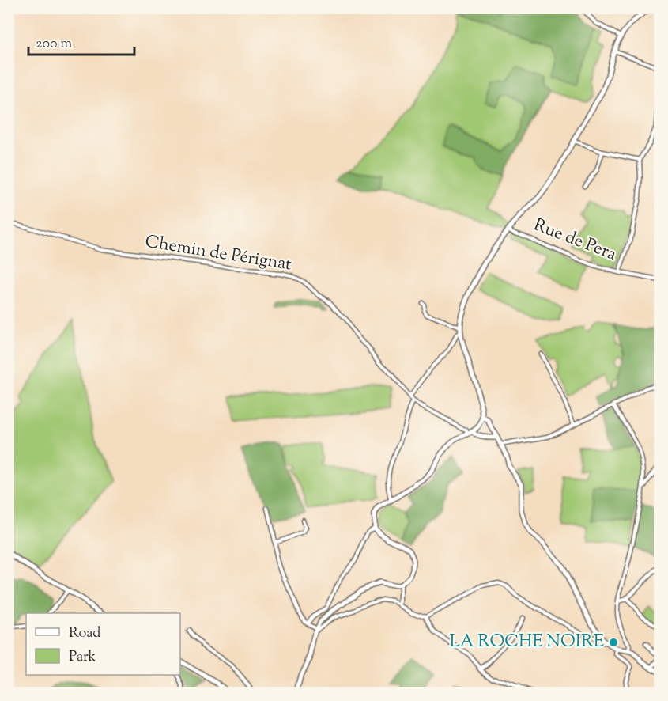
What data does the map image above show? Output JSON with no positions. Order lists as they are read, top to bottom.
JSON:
{
  "streets": {
    "street": ["Rue de Pera", "Chemin de Pérignat"]
  },
  "places": ["LA ROCHE NOIRE"],
  "legend": ["Road", "Park"],
  "scale_bar": "200 m"
}
